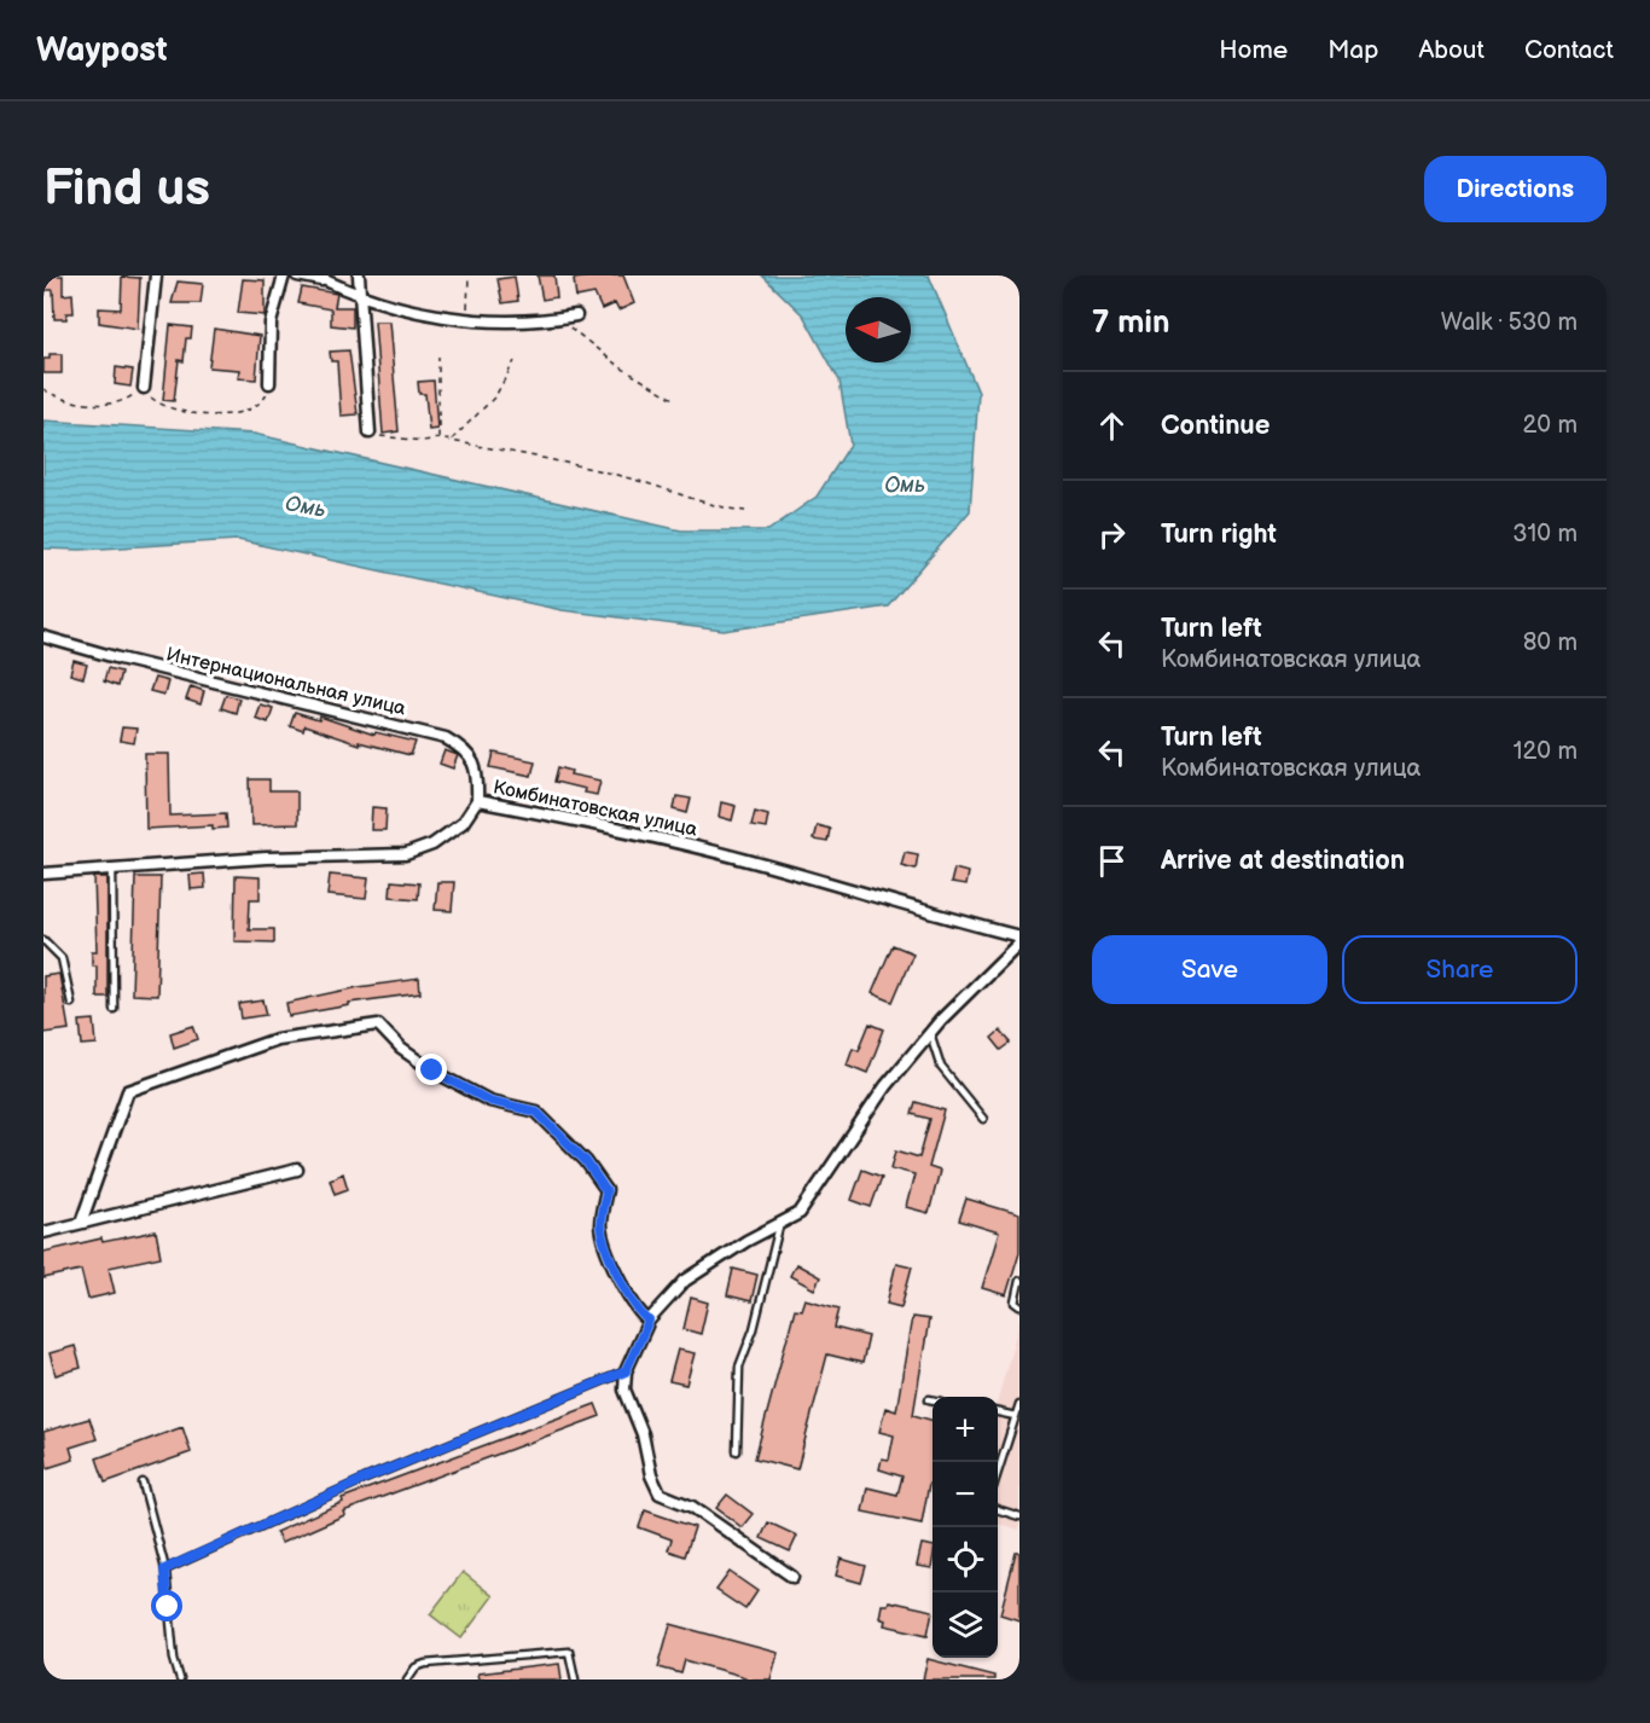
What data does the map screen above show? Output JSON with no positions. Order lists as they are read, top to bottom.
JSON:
{
  "streets": {
    "street": ["Интернациональная улица", "Комбинатовская улица"]
  },
  "crossings": [
    ["Интернациональная улица", "Комбинатовская улица"]
  ],
  "water": ["Омь"],
  "north": "left",
  "page": {
    "header": "Waypost",
    "nav": [
      "Home",
      "Map",
      "About",
      "Contact"
    ],
    "buttons": [
      "Directions",
      ["Save", "Share"]
    ],
    "title": "Find us",
    "heading": ["7 min", "Walk · 530 m"],
    "list": [
      ["Continue", "20 m"],
      ["Turn right", "310 m"],
      ["Turn left", "Комбинатовская улица", "80 m"],
      ["Turn left", "Комбинатовская улица", "120 m"],
      "Arrive at destination"
    ],
    "map_buttons": ["+", "−"]
  }
}
